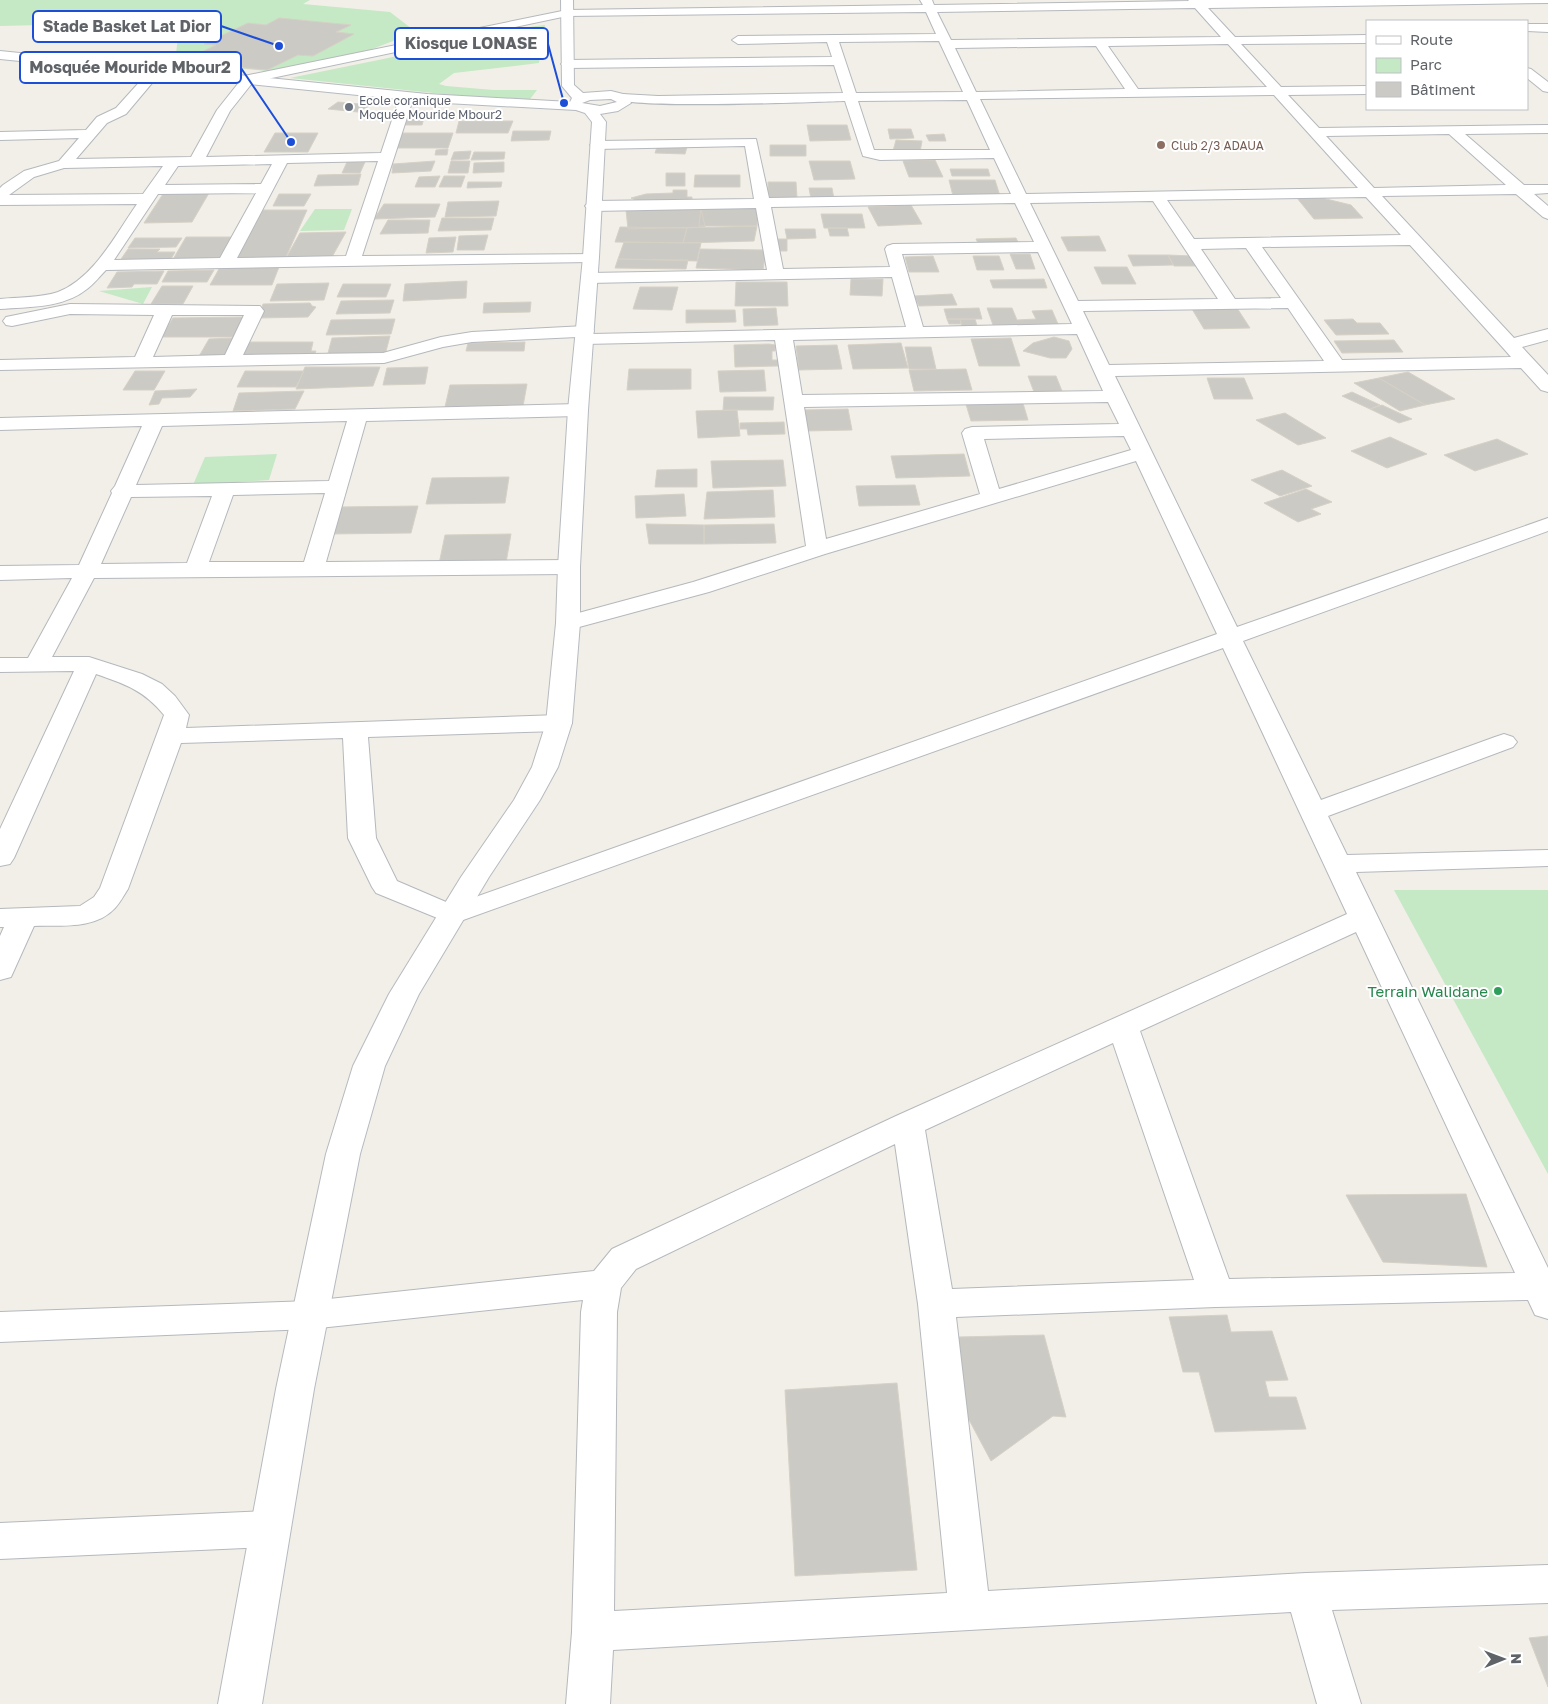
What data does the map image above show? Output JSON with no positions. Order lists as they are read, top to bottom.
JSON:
{
  "places": [
    "Stade Basket Lat Dior",
    "Kiosque LONASE",
    "Ecole coranique Moquée Mouride Mbour2",
    "Mosquée Mouride Mbour2",
    "Club 2/3 ADAUA",
    "Terrain Walidane"
  ],
  "legend": ["Route", "Parc", "Bâtiment"],
  "north": "right"
}
